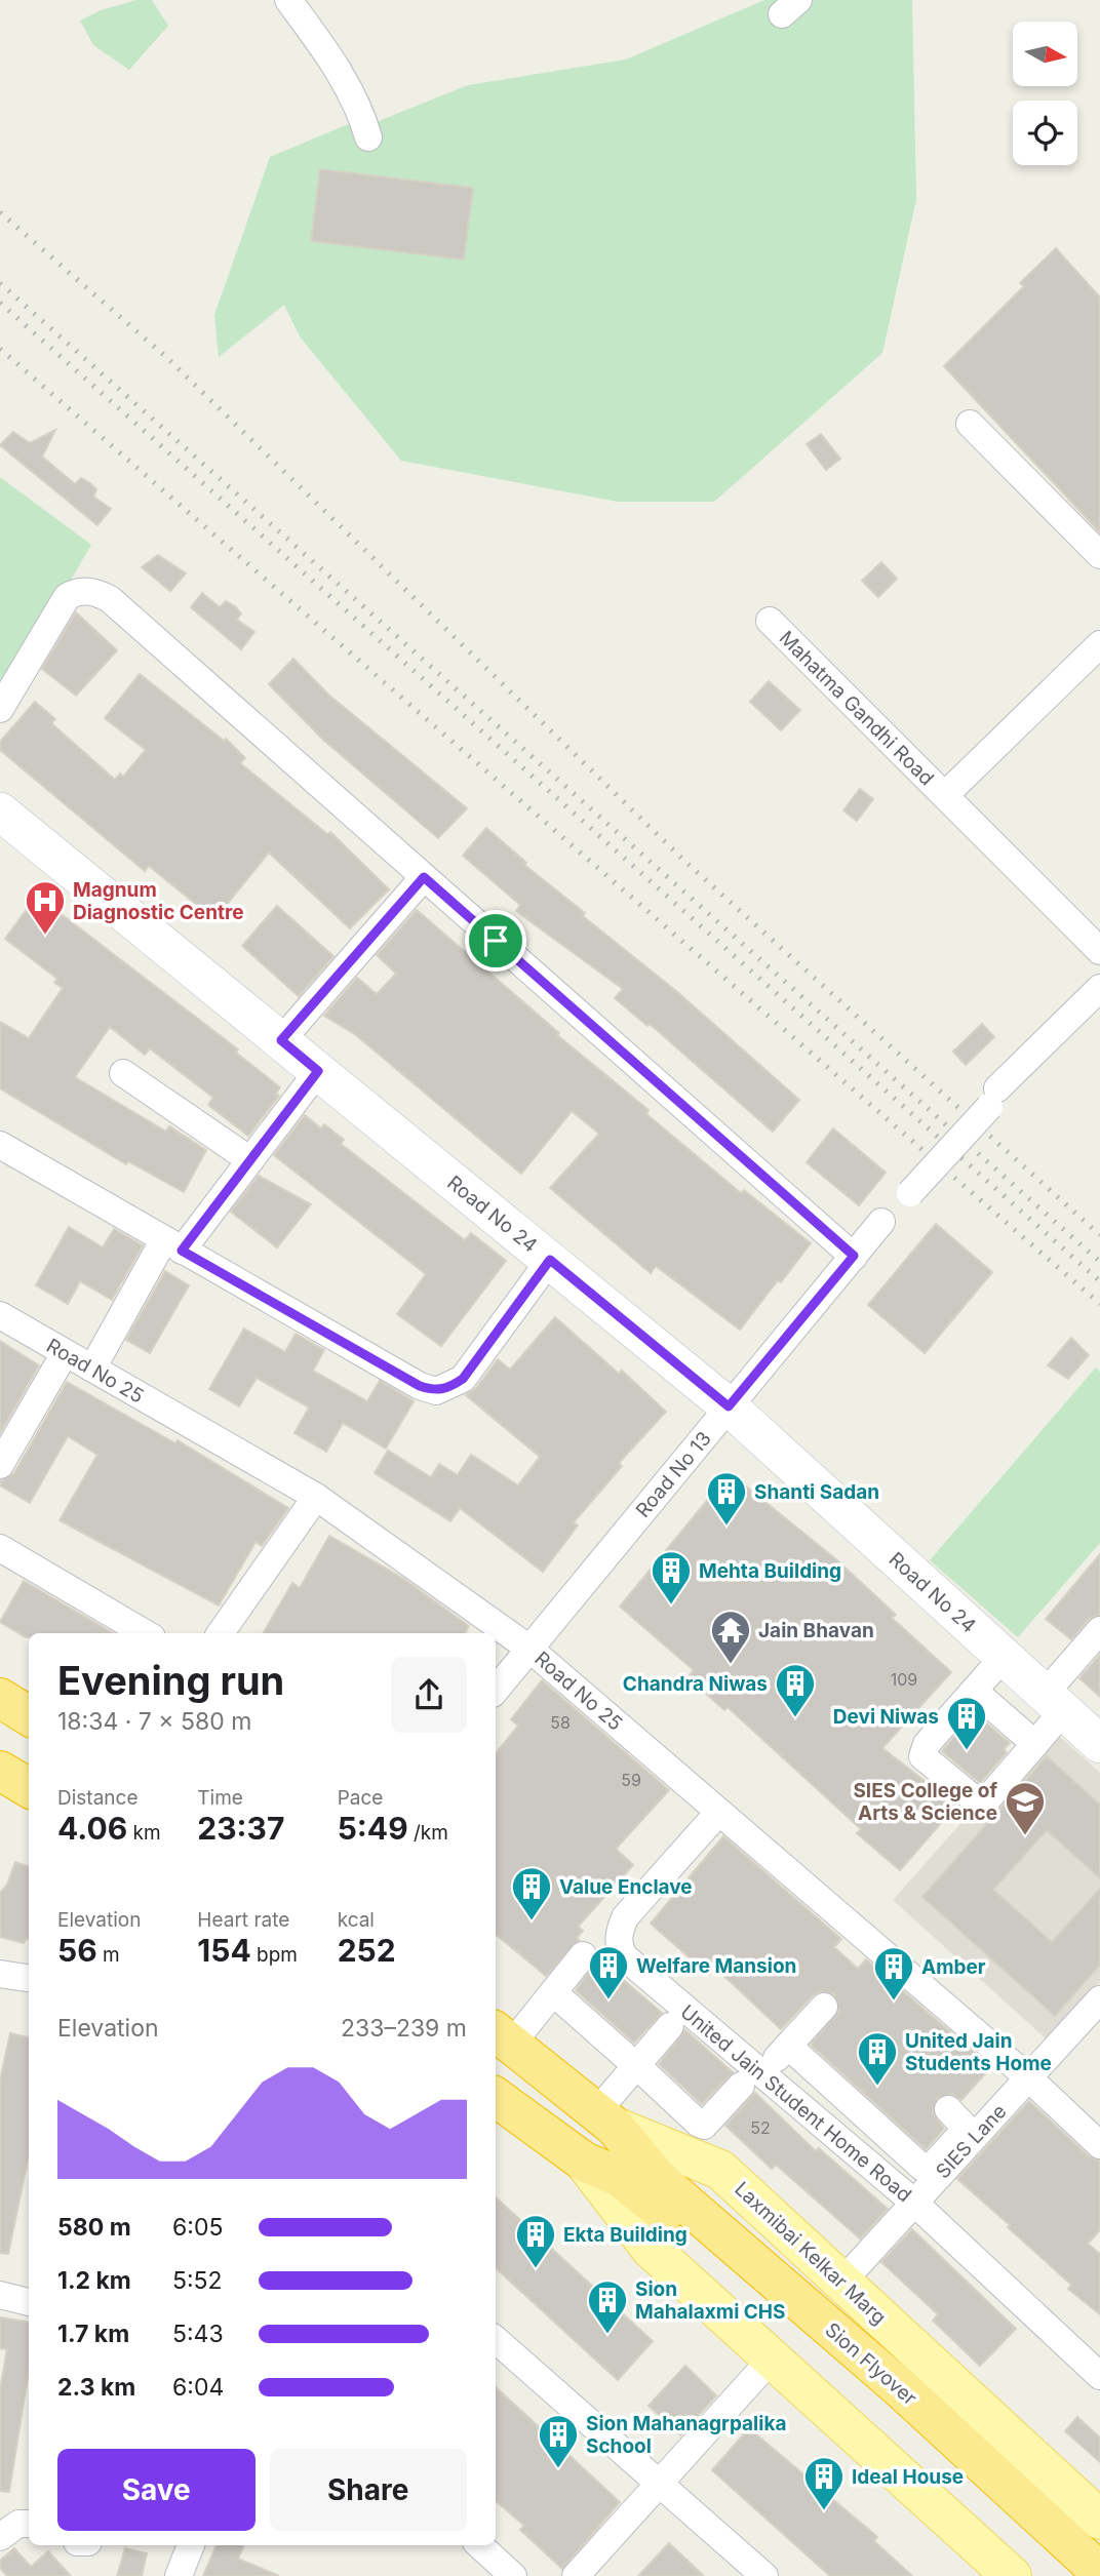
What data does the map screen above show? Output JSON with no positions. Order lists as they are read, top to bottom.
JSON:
{
  "streets": {
    "highway": ["Sion Flyover"],
    "main road": ["Laxmibai Kelkar Marg"],
    "street": [
      "Mahatma Gandhi Road",
      "Road No 24",
      "Road No 25",
      "Road No 13",
      "United Jain Student Home Road",
      "SIES Lane"
    ]
  },
  "crossings": [
    ["Road No 24", "Road No 13"],
    ["Road No 25", "Road No 13"],
    ["Road No 25", "United Jain Student Home Road"],
    ["Road No 25", "SIES Lane"],
    ["United Jain Student Home Road", "SIES Lane"],
    ["SIES Lane", "Laxmibai Kelkar Marg"],
    ["Laxmibai Kelkar Marg", "Sion Flyover"]
  ],
  "places": {
    "hospital": ["Magnum Diagnostic Centre"],
    "building": [
      "Shanti Sadan",
      "Mehta Building",
      "Chandra Niwas",
      "Devi Niwas",
      "Value Enclave",
      "Welfare Mansion",
      "Amber",
      "United Jain Students Home",
      "Ekta Building",
      "Sion Mahalaxmi CHS",
      "Sion Mahanagrpalika School",
      "Ideal House"
    ],
    "temple": ["Jain Bhavan"],
    "school or university": ["SIES College of Arts & Science"]
  },
  "house_numbers": [
    "109",
    "58",
    "59",
    "52"
  ],
  "north": "right",
  "page": {
    "heading": ["Evening run", "18:34 · 7 × 580 m"],
    "stats": [
      ["Distance", "4.06 km"],
      ["Time", "23:37"],
      ["Pace", "5:49 /km"],
      ["Elevation", "56 m"],
      ["Heart rate", "154 bpm"],
      ["kcal", "252"]
    ],
    "chart": ["Elevation", "233–239 m"],
    "list": [
      {
        "name": "580 m",
        "note": "6:05"
      },
      {
        "name": "1.2 km",
        "note": "5:52"
      },
      {
        "name": "1.7 km",
        "note": "5:43"
      },
      {
        "name": "2.3 km",
        "note": "6:04"
      }
    ],
    "buttons": ["Save", "Share"]
  }
}
